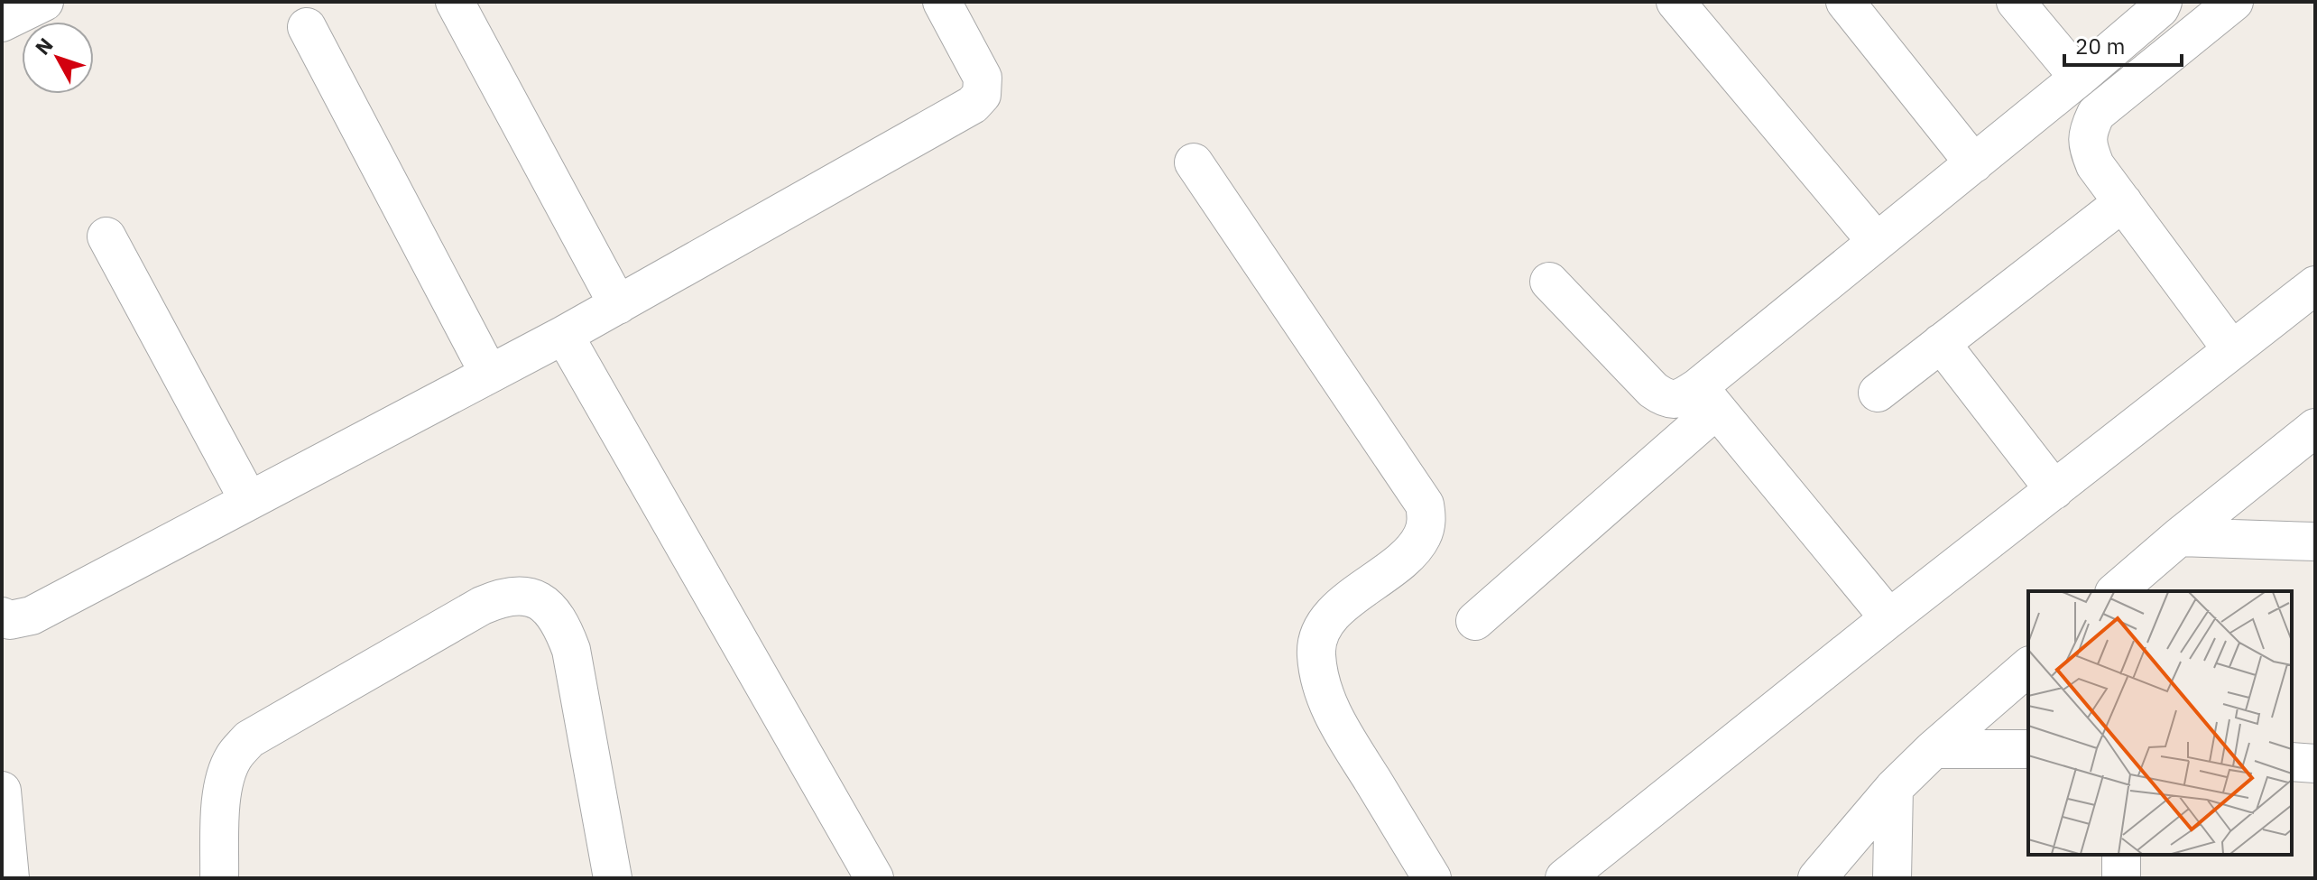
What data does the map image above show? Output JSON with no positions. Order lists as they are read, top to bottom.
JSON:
{
  "scale_bar": "20 m",
  "north": "top left"
}
